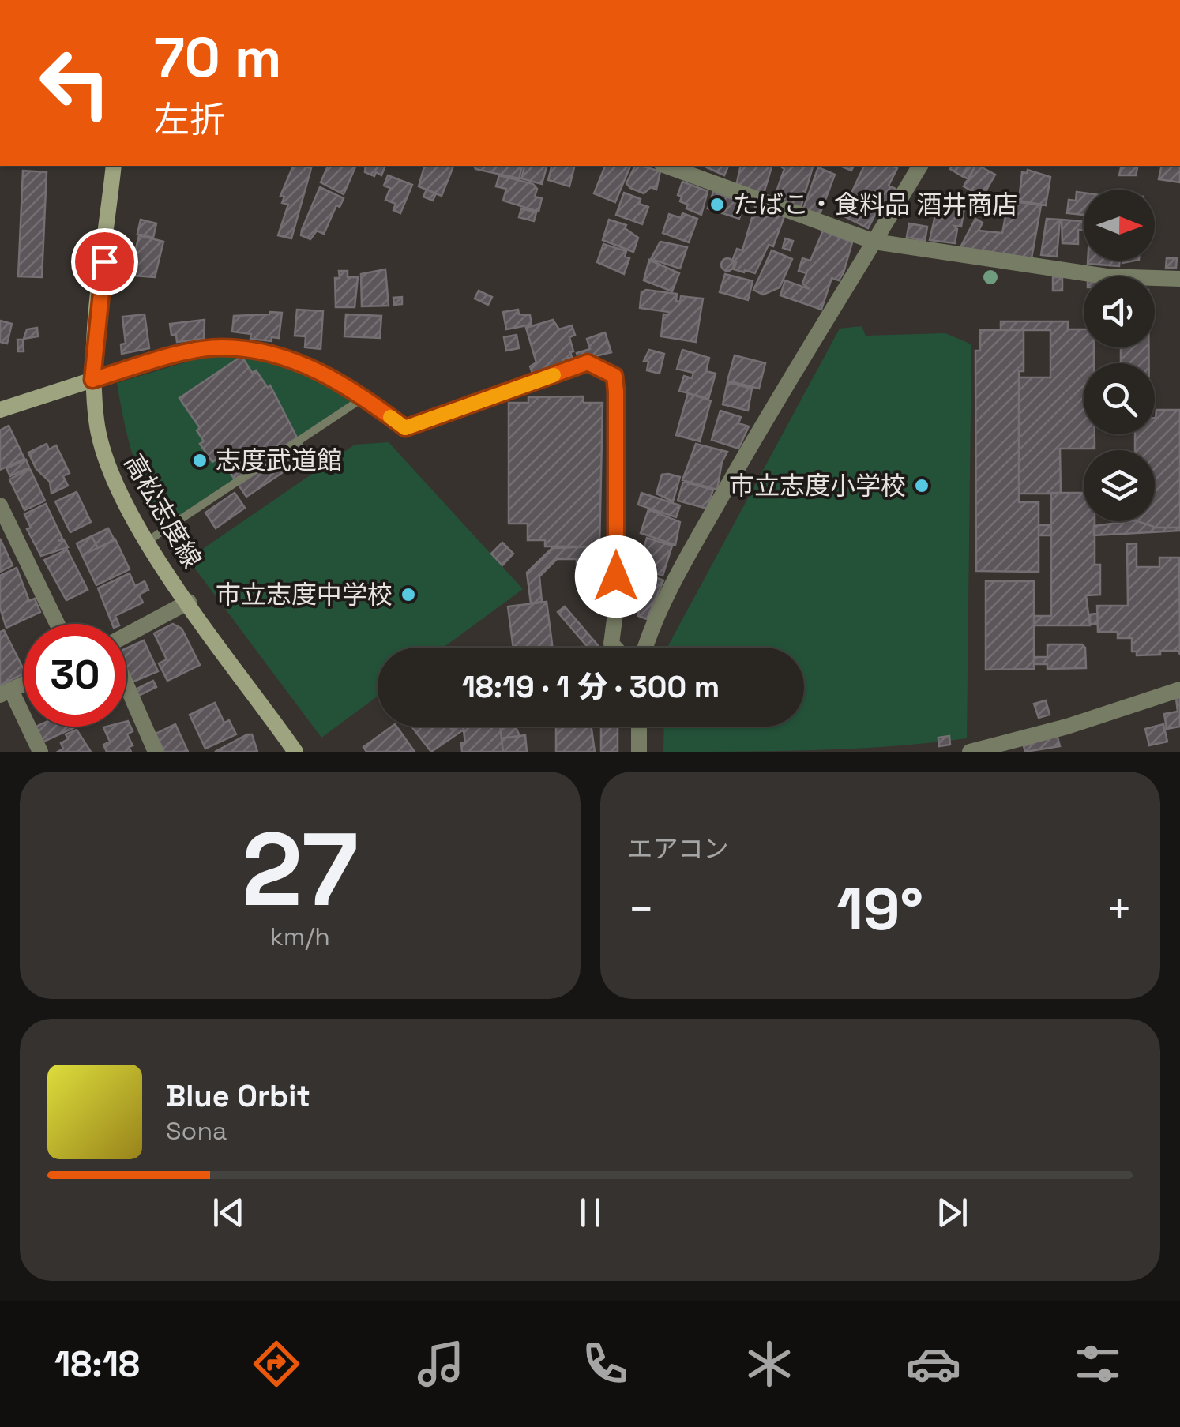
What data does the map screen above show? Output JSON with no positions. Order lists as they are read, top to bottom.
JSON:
{
  "streets": {
    "main road": ["高松志度線"]
  },
  "places": [
    "たばこ・食料品 酒井商店",
    "志度武道館",
    "市立志度小学校",
    "市立志度中学校"
  ],
  "north": "right",
  "page": {
    "turn": ["70 m", "左折"],
    "limit": "30",
    "trip": "18:19 · 1 分 · 300 m",
    "tile": [
      ["27", "km/h"],
      "エアコン"
    ],
    "heat": ["−", "19°", "+"],
    "song": ["Blue Orbit", "Sona"],
    "tabs": "18:18"
  }
}
